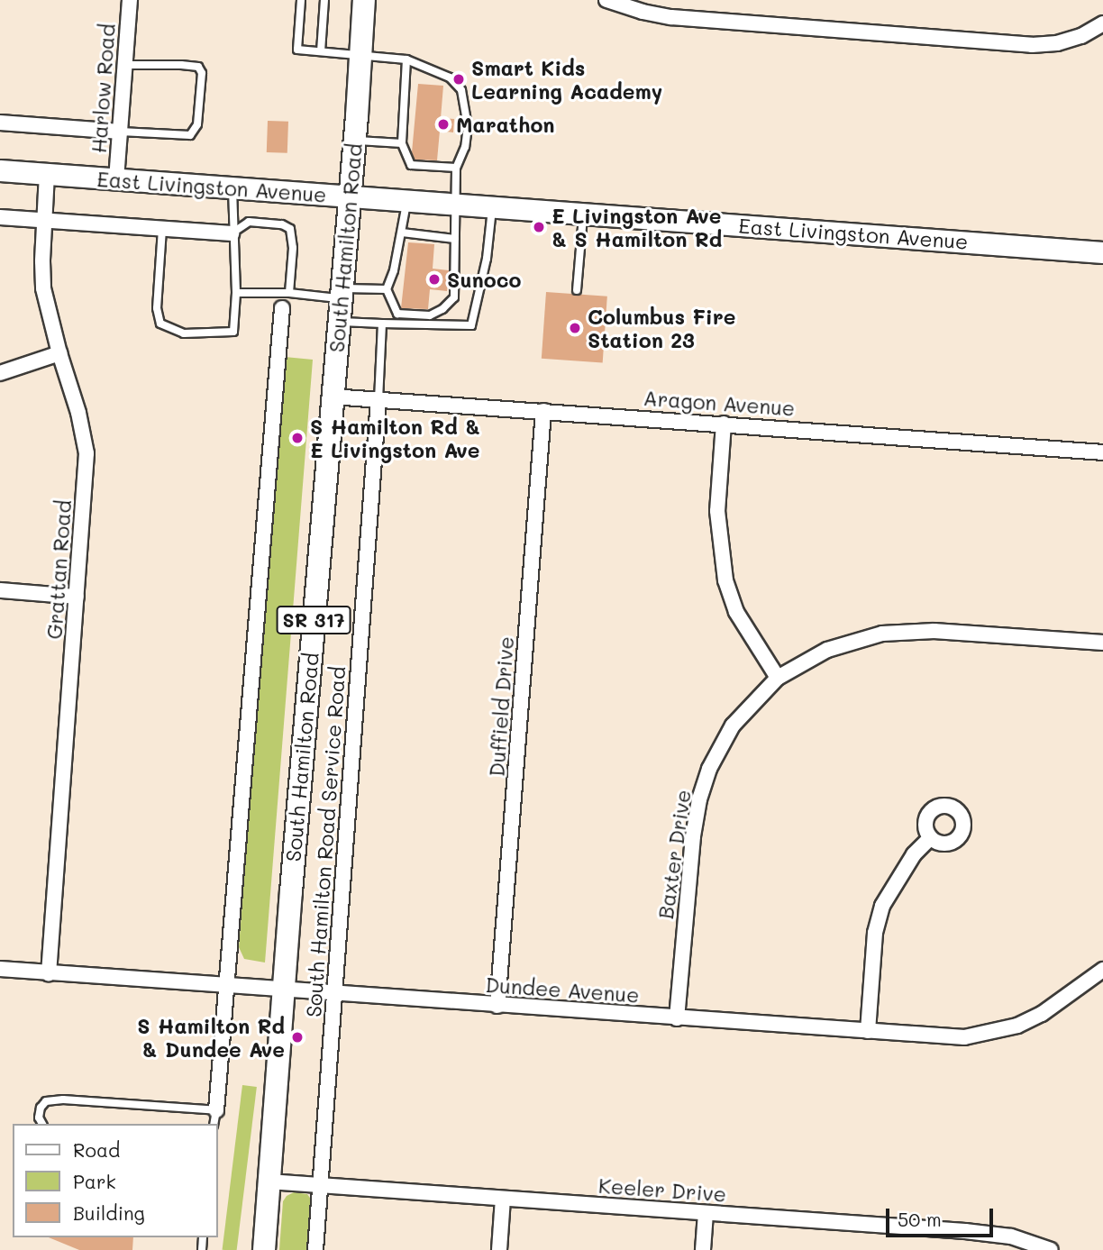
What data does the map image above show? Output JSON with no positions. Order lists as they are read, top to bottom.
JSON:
{
  "streets": {
    "main road": ["East Livingston Avenue", "South Hamilton Road", "SR 317"],
    "street": [
      "Harlow Road",
      "Aragon Avenue",
      "Grattan Road",
      "Duffield Drive",
      "South Hamilton Road Service Road",
      "Baxter Drive",
      "Dundee Avenue",
      "Keeler Drive"
    ]
  },
  "crossings": [
    ["Harlow Road", "East Livingston Avenue"],
    ["East Livingston Avenue", "South Hamilton Road"],
    ["East Livingston Avenue", "Grattan Road"],
    ["South Hamilton Road", "Aragon Avenue"],
    ["South Hamilton Road", "Dundee Avenue"],
    ["South Hamilton Road", "Keeler Drive"],
    ["Aragon Avenue", "Duffield Drive"],
    ["Aragon Avenue", "South Hamilton Road Service Road"],
    ["Grattan Road", "Dundee Avenue"],
    ["Duffield Drive", "Dundee Avenue"],
    ["South Hamilton Road Service Road", "Dundee Avenue"],
    ["South Hamilton Road Service Road", "Keeler Drive"],
    ["Baxter Drive", "Dundee Avenue"]
  ],
  "places": [
    "Smart Kids Learning Academy",
    "Marathon",
    "E Livingston Ave & S Hamilton Rd",
    "Sunoco",
    "Columbus Fire Station 23",
    "S Hamilton Rd & E Livingston Ave",
    "S Hamilton Rd & Dundee Ave"
  ],
  "legend": ["Road", "Park", "Building"],
  "scale_bar": "50 m"
}
